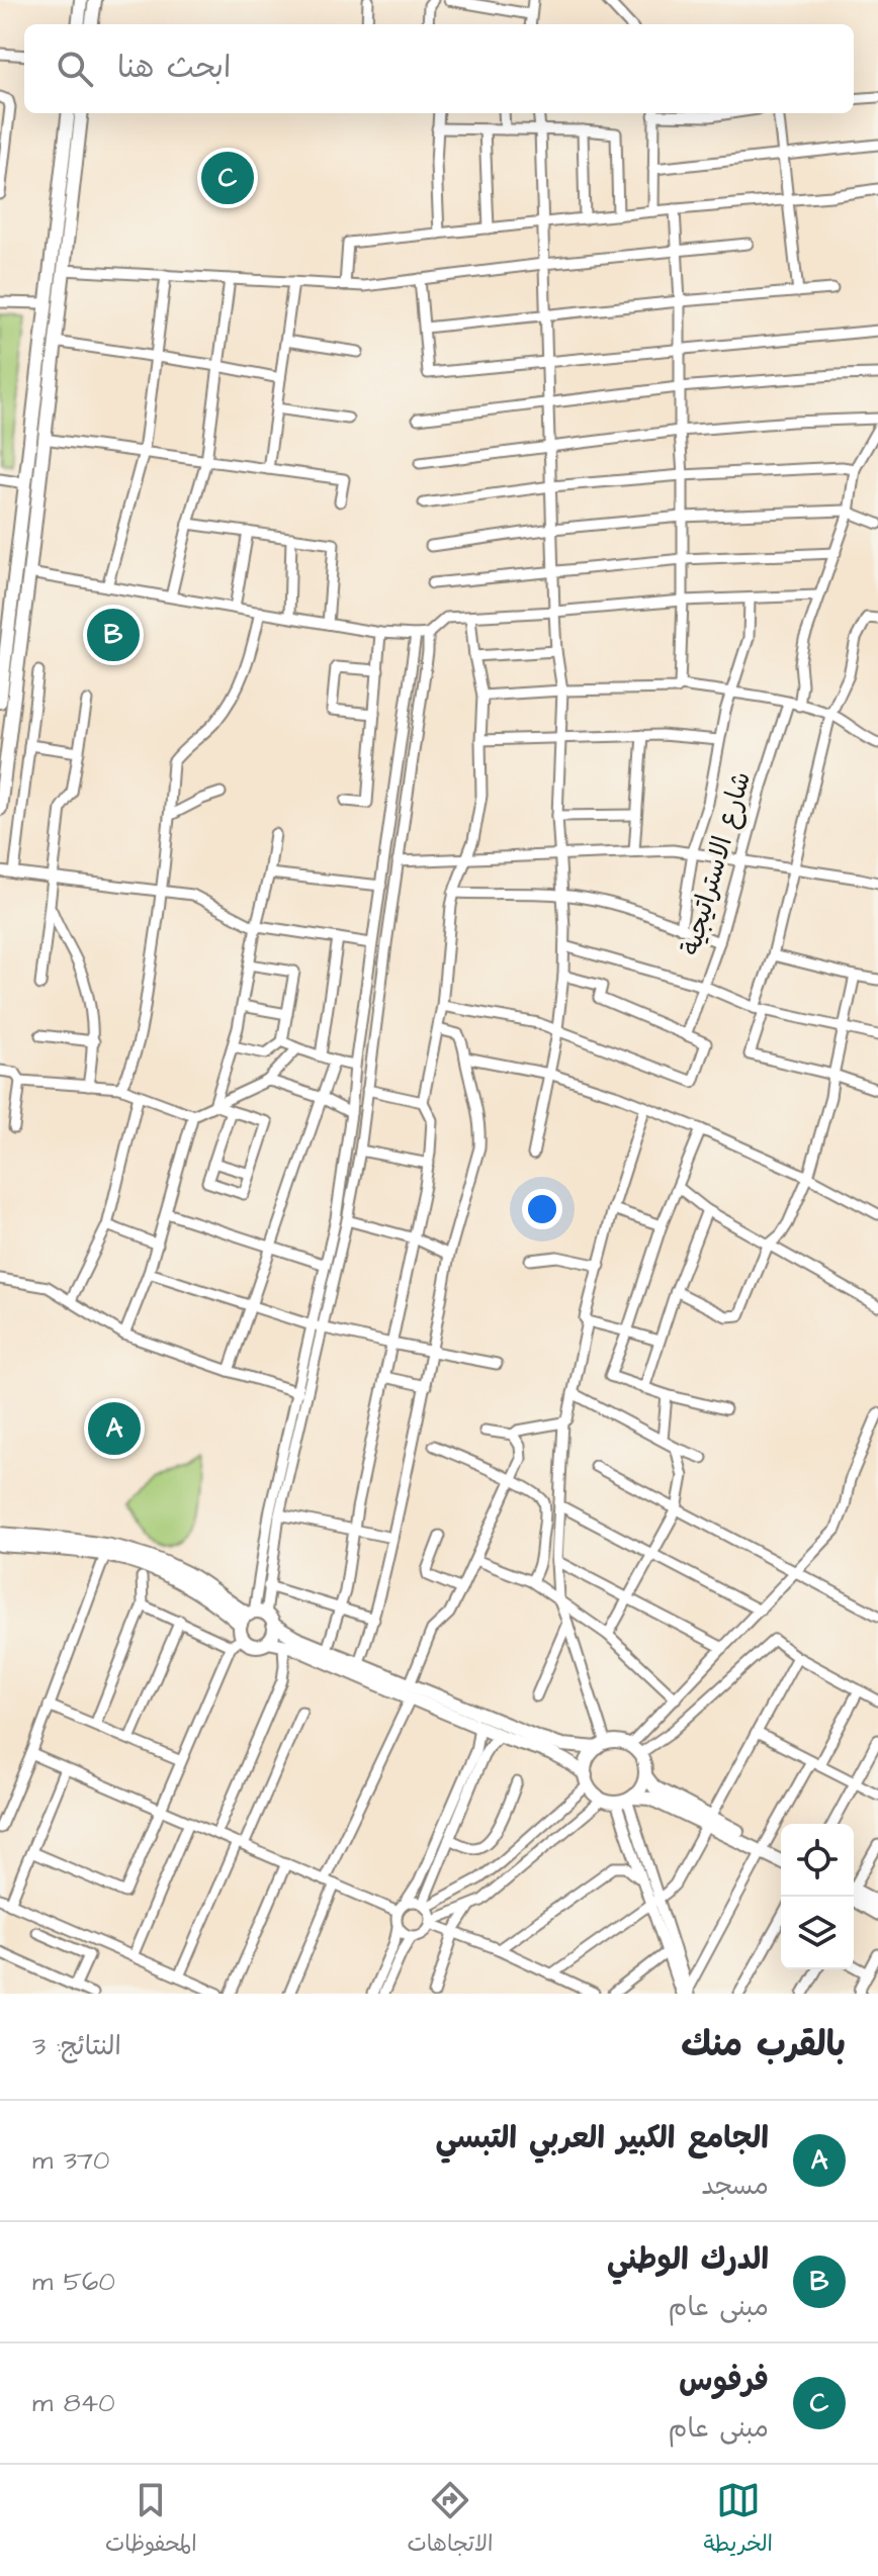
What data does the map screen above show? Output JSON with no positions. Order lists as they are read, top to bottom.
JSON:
{
  "streets": {
    "street": ["شارع الاستراتيجية"]
  },
  "page": {
    "search": "ابحث هنا",
    "pins": ["C", "B", "A"],
    "heading": ["بالقرب منك", "النتائج: 3"],
    "list": [
      {
        "mark": "A",
        "name": "الجامع الكبير العربي التبسي",
        "note": "مسجد",
        "value": "370 m"
      },
      {
        "mark": "B",
        "name": "الدرك الوطني",
        "note": "مبنى عام",
        "value": "560 m"
      },
      {
        "mark": "C",
        "name": "فرفوس",
        "note": "مبنى عام",
        "value": "840 m"
      }
    ],
    "nav": ["الخريطة", "الاتجاهات", "المحفوظات"]
  }
}
